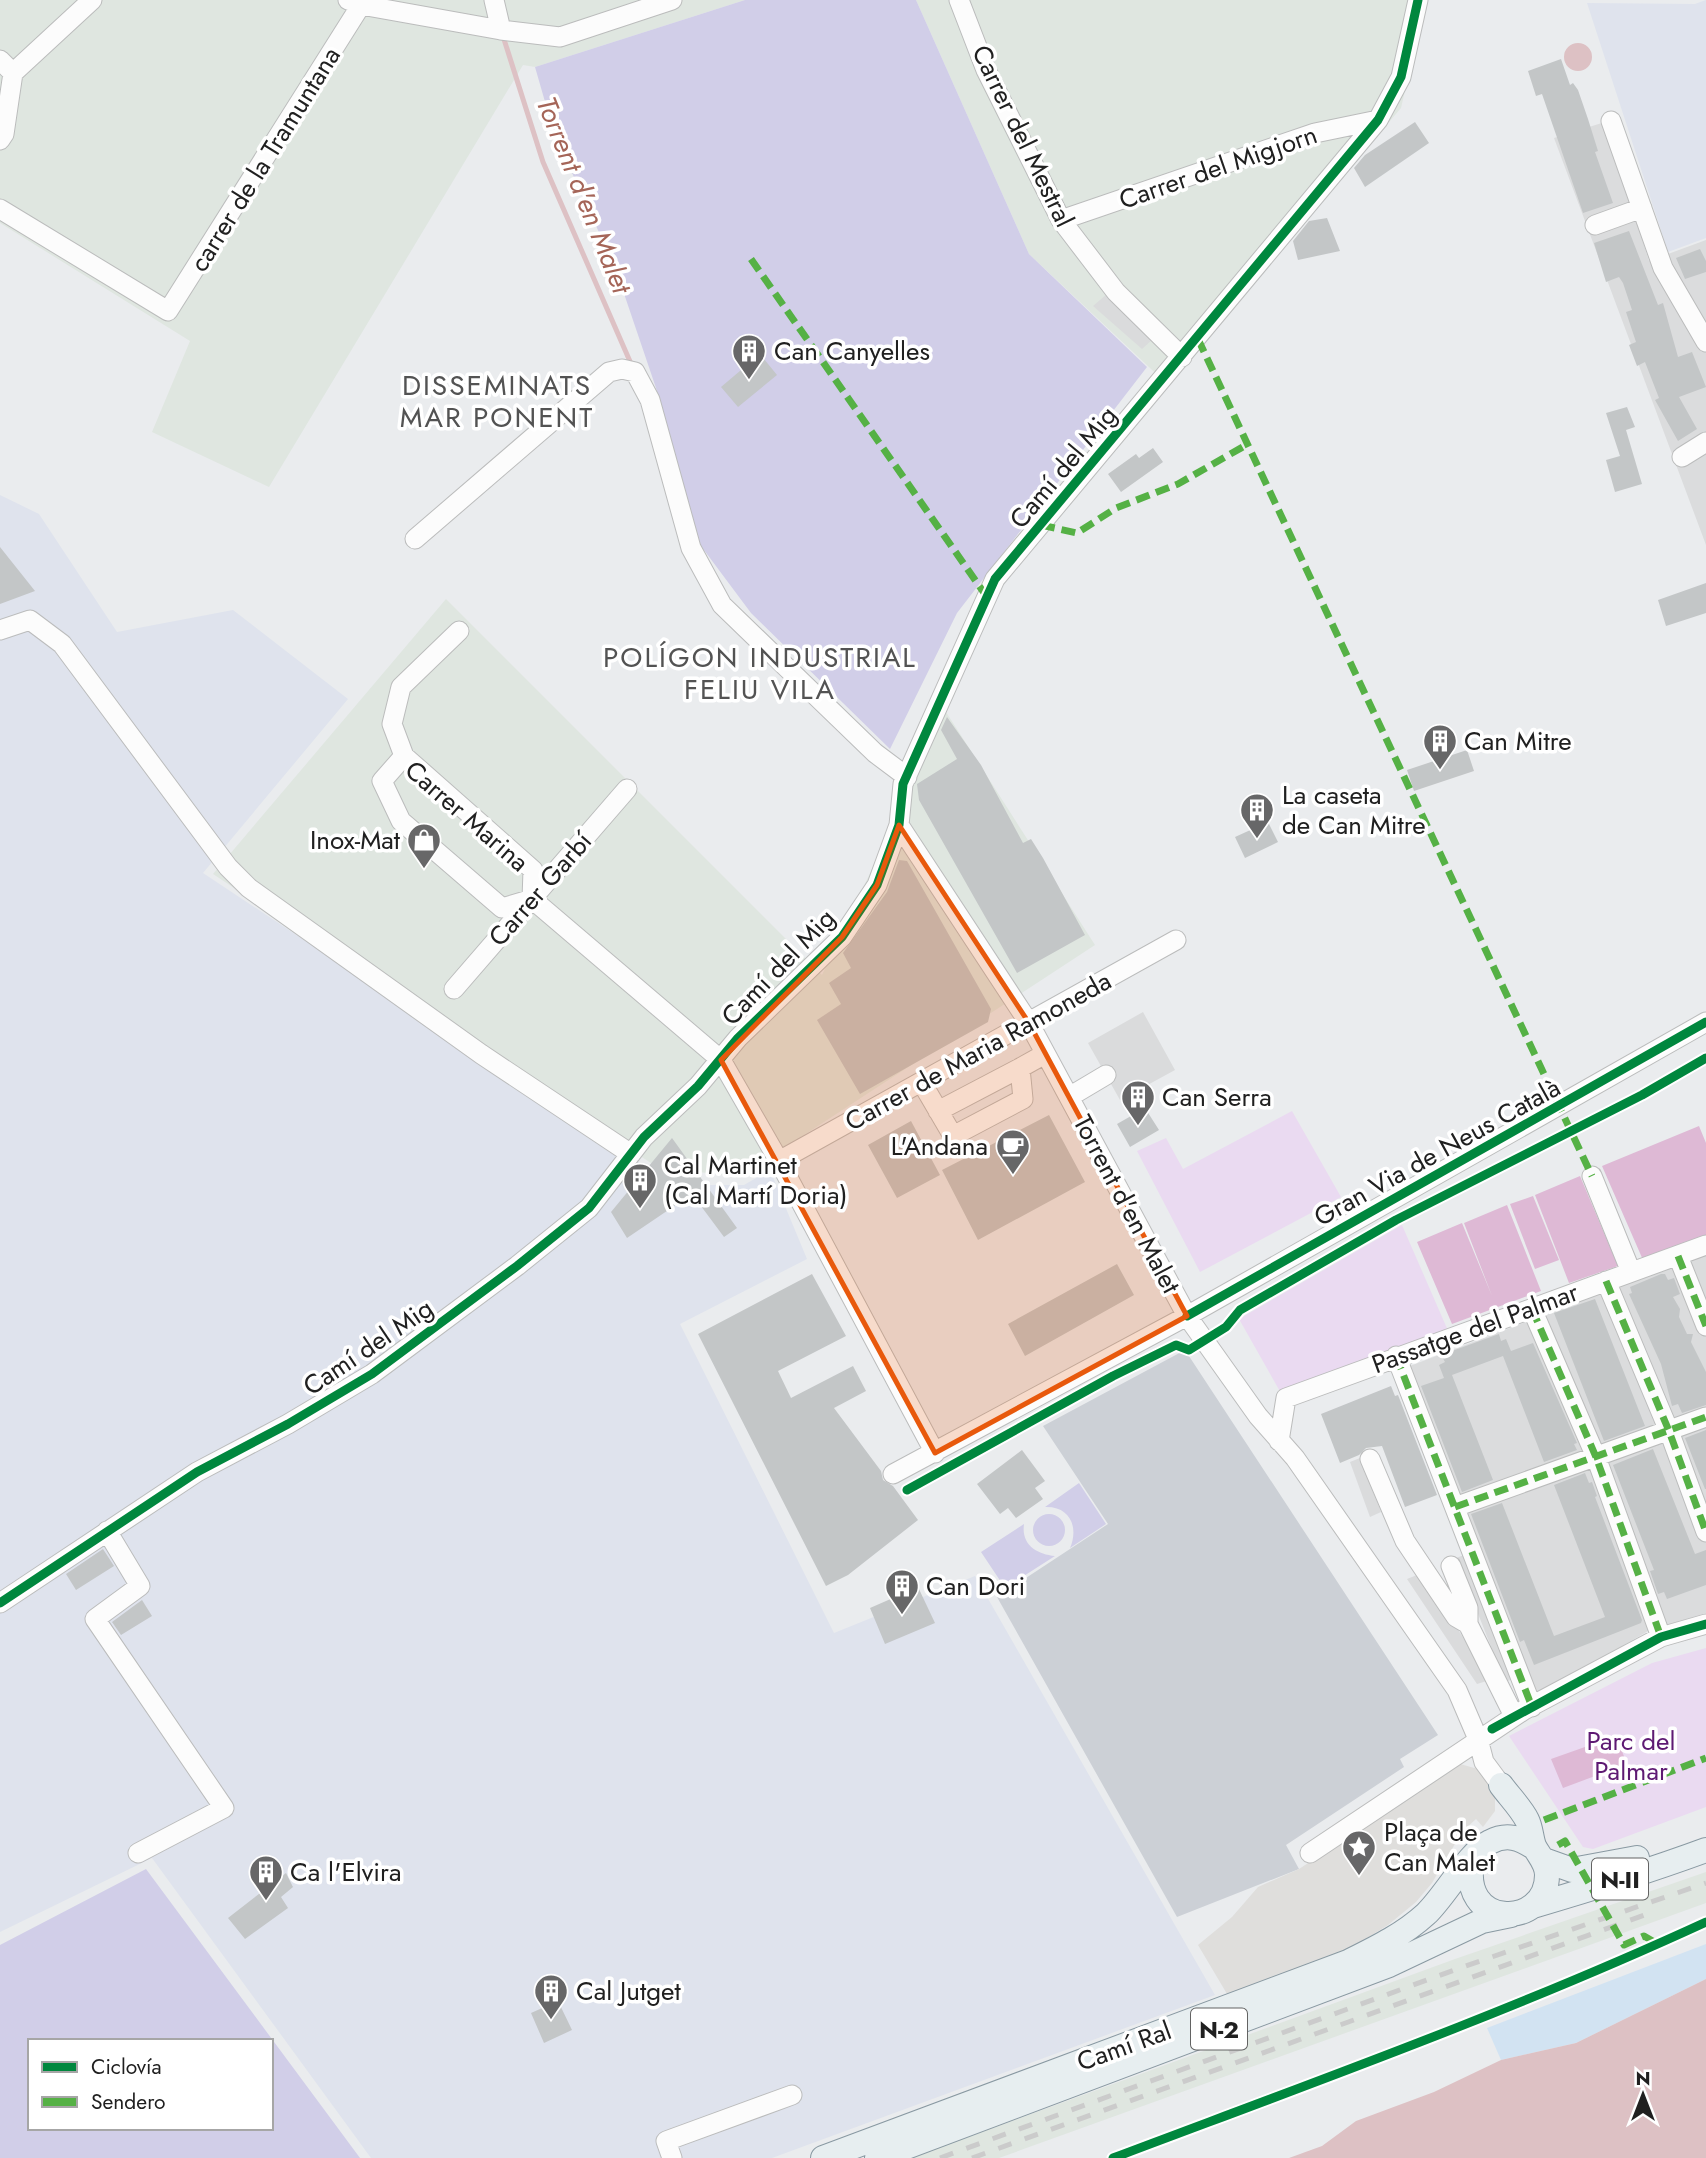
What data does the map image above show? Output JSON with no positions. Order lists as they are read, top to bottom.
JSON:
{
  "streets": {
    "main road": ["N-II", "N-2", "Camí Ral"],
    "street": [
      "Carrer del Mestral",
      "carrer de la Tramuntana",
      "Carrer del Migjorn",
      "Camí del Mig",
      "Carrer Marina",
      "Carrer Garbí",
      "Carrer de Maria Ramoneda",
      "Gran Via de Neus Català",
      "Torrent d'en Malet",
      "Passatge del Palmar"
    ]
  },
  "crossings": [
    ["Carrer del Mestral", "Carrer del Migjorn"],
    ["Carrer del Mestral", "Camí del Mig"],
    ["Carrer del Migjorn", "Camí del Mig"],
    ["Camí del Mig", "Carrer Marina"],
    ["Camí del Mig", "Torrent d'en Malet"],
    ["Carrer Marina", "Carrer Garbí"],
    ["Carrer Marina", "Carrer de Maria Ramoneda"],
    ["Carrer Marina", "Gran Via de Neus Català"],
    ["Carrer de Maria Ramoneda", "Torrent d'en Malet"],
    ["Gran Via de Neus Català", "Torrent d'en Malet"],
    ["Torrent d'en Malet", "Passatge del Palmar"],
    ["N-II", "Camí Ral"]
  ],
  "districts": ["DISSEMINATS MAR PONENT", "POLÍGON INDUSTRIAL FELIU VILA"],
  "water": ["Torrent d'en Malet"],
  "parks": ["Parc del Palmar"],
  "places": {
    "building": [
      "Can Canyelles",
      "Can Mitre",
      "La caseta de Can Mitre",
      "Can Serra",
      "Cal Martinet (Cal Martí Doria)",
      "Can Dori",
      "Ca l'Elvira",
      "Cal Jutget"
    ],
    "shop": ["Inox-Mat"],
    "cafe": ["L'Andana"],
    "place": ["Plaça de Can Malet"]
  },
  "legend": ["Ciclovía", "Sendero"],
  "north": "top"
}
